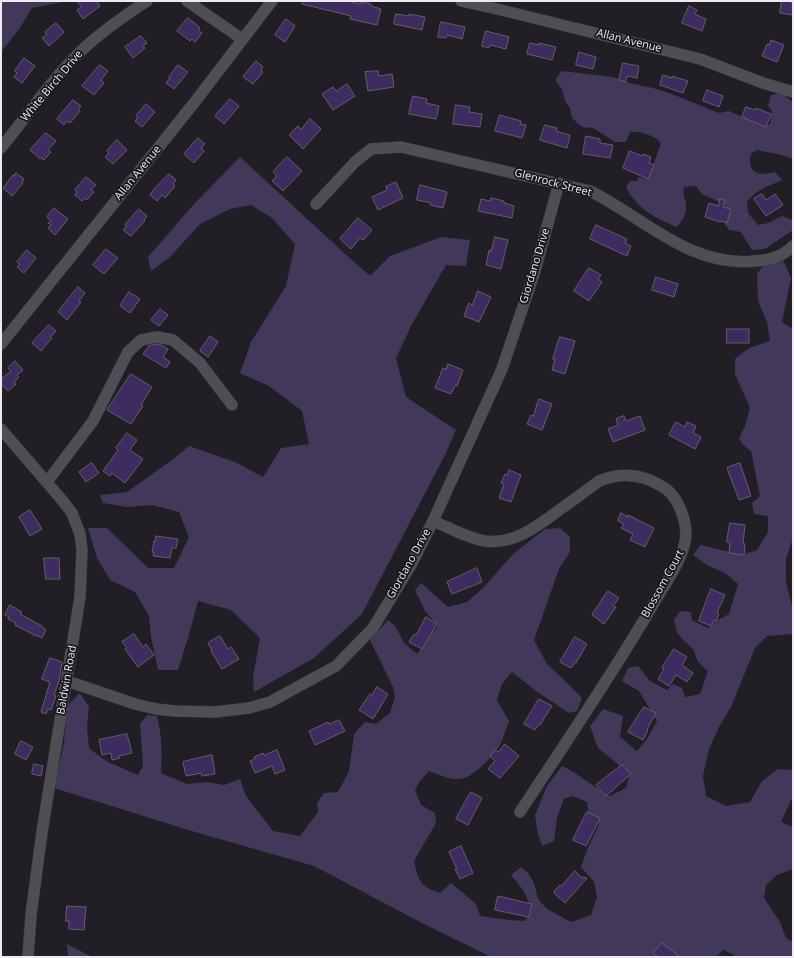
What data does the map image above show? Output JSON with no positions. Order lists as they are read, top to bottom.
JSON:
{
  "streets": {
    "street": [
      "Allan Avenue",
      "White Birch Drive",
      "Glenrock Street",
      "Giordano Drive",
      "Blossom Court",
      "Baldwin Road"
    ]
  },
  "crossings": [
    ["Glenrock Street", "Giordano Drive"],
    ["Giordano Drive", "Blossom Court"],
    ["Giordano Drive", "Baldwin Road"]
  ]
}
